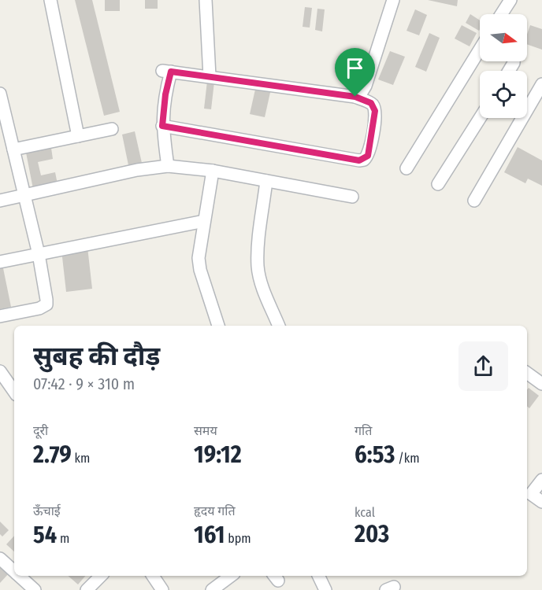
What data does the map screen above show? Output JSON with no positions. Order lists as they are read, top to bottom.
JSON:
{
  "north": "right",
  "page": {
    "heading": ["सुबह की दौड़", "07:42 · 9 × 310 m"],
    "stats": [
      ["दूरी", "2.79 km"],
      ["समय", "19:12"],
      ["गति", "6:53 /km"],
      ["ऊँचाई", "54 m"],
      ["हृदय गति", "161 bpm"],
      ["kcal", "203"]
    ]
  }
}
